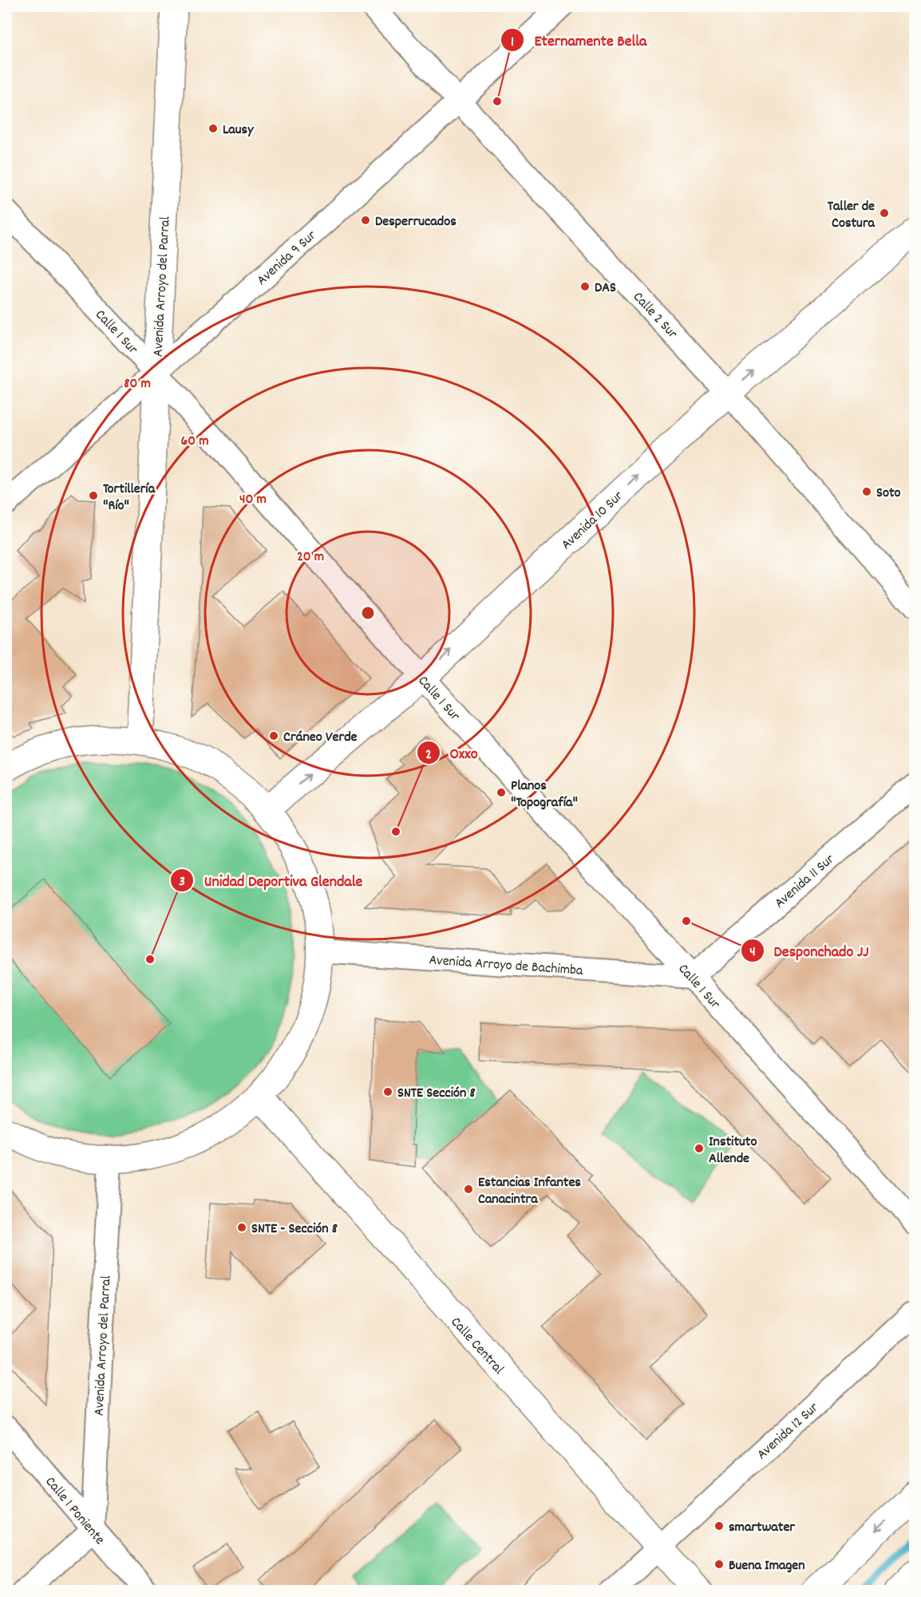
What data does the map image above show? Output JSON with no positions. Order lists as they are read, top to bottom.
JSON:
{
  "streets": {
    "main road": ["Avenida Arroyo del Parral", "Avenida 10 Sur", "Calle Central"],
    "street": [
      "Avenida 9 Sur",
      "Calle 2 Sur",
      "Calle 1 Sur",
      "Avenida 11 Sur",
      "Avenida Arroyo de Bachimba",
      "Avenida 12 Sur",
      "Calle 1 Poniente"
    ]
  },
  "crossings": [
    ["Avenida 9 Sur", "Avenida Arroyo del Parral"],
    ["Avenida 9 Sur", "Calle 2 Sur"],
    ["Avenida 9 Sur", "Calle 1 Sur"],
    ["Avenida Arroyo del Parral", "Calle 1 Sur"],
    ["Avenida Arroyo del Parral", "Calle 1 Poniente"],
    ["Calle 2 Sur", "Avenida 10 Sur"],
    ["Calle 1 Sur", "Avenida 10 Sur"],
    ["Calle 1 Sur", "Avenida 11 Sur"],
    ["Calle 1 Sur", "Avenida Arroyo de Bachimba"],
    ["Avenida 11 Sur", "Avenida Arroyo de Bachimba"],
    ["Calle Central", "Avenida 12 Sur"]
  ],
  "one_way": ["Avenida 10 Sur"],
  "places": [
    "Eternamente Bella",
    "Lausy",
    "Taller de Costura",
    "Desperrucados",
    "DAS",
    "Soto",
    "Tortillería \"Río\"",
    "Cráneo Verde",
    "Planos \"Topografía\"",
    "Oxxo",
    "Desponchado JJ",
    "Unidad Deportiva Glendale",
    "SNTE Sección 8",
    "Instituto Allende",
    "Estancias Infantes Canacintra",
    "SNTE - Sección 8",
    "smartwater",
    "Buena Imagen"
  ],
  "rings": [
    "80 m",
    "60 m",
    "40 m",
    "20 m"
  ]
}
